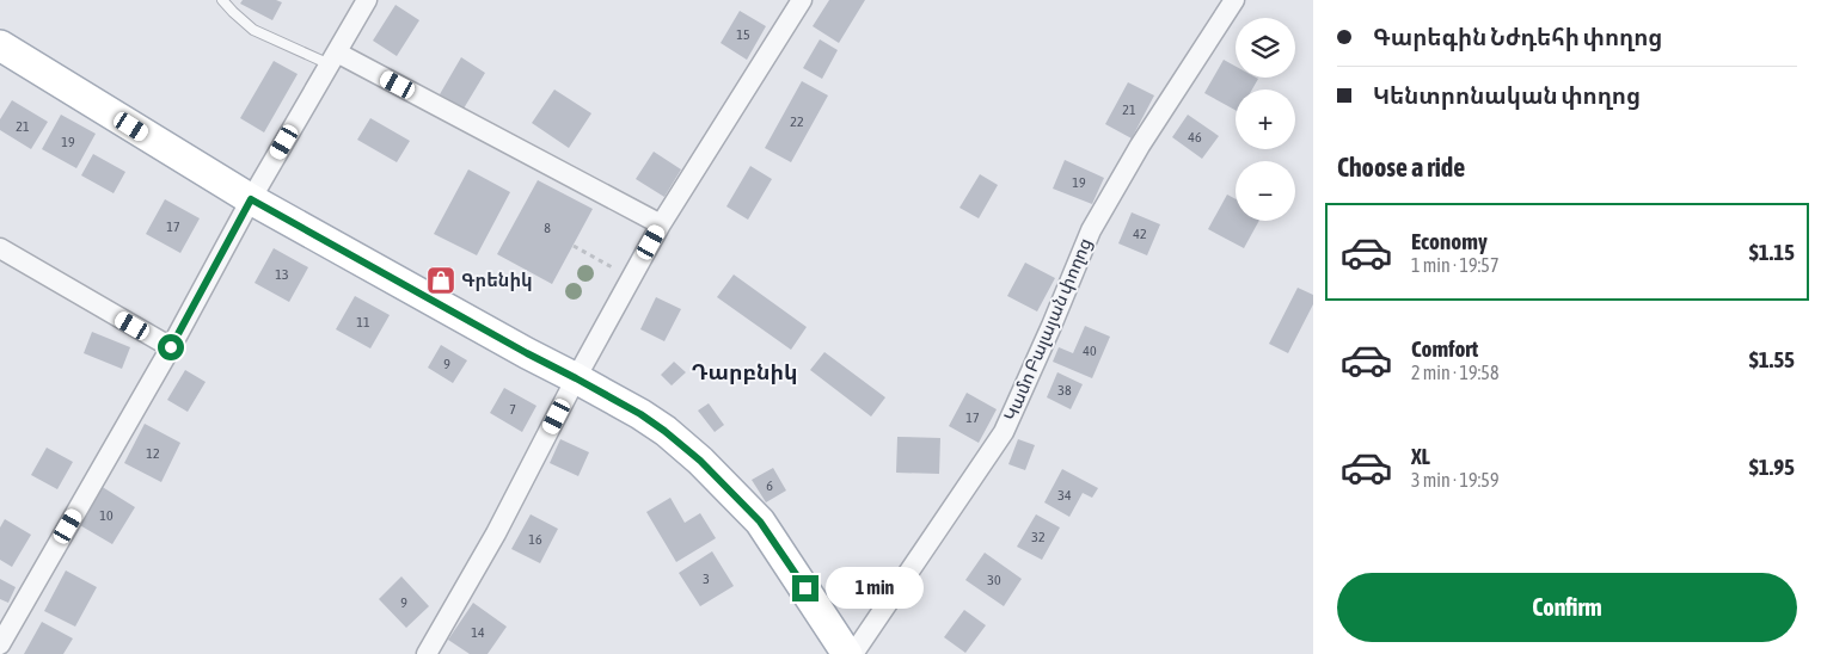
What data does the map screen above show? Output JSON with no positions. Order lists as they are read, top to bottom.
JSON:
{
  "streets": {
    "street": ["Կամո Բալայան փողոց"]
  },
  "districts": ["Դարբնիկ"],
  "places": {
    "shop": ["Գրենիկ"]
  },
  "house_numbers": [
    "15",
    "21",
    "22",
    "21",
    "46",
    "19",
    "19",
    "17",
    "8",
    "42",
    "13",
    "11",
    "40",
    "9",
    "38",
    "7",
    "17",
    "12",
    "6",
    "34",
    "10",
    "32",
    "16",
    "3",
    "30",
    "9",
    "14"
  ],
  "page": {
    "banner": ["Գարեգին Նժդեհի փողոց", "Կենտրոնական փողոց"],
    "map_buttons": ["+", "−"],
    "heading": "Choose a ride",
    "list": [
      {
        "name": "Economy",
        "note": "1 min · 19:57",
        "value": "$1.15"
      },
      {
        "name": "Comfort",
        "note": "2 min · 19:58",
        "value": "$1.55"
      },
      {
        "name": "XL",
        "note": "3 min · 19:59",
        "value": "$1.95"
      }
    ],
    "buttons": "Confirm",
    "bubble": "1 min"
  }
}
